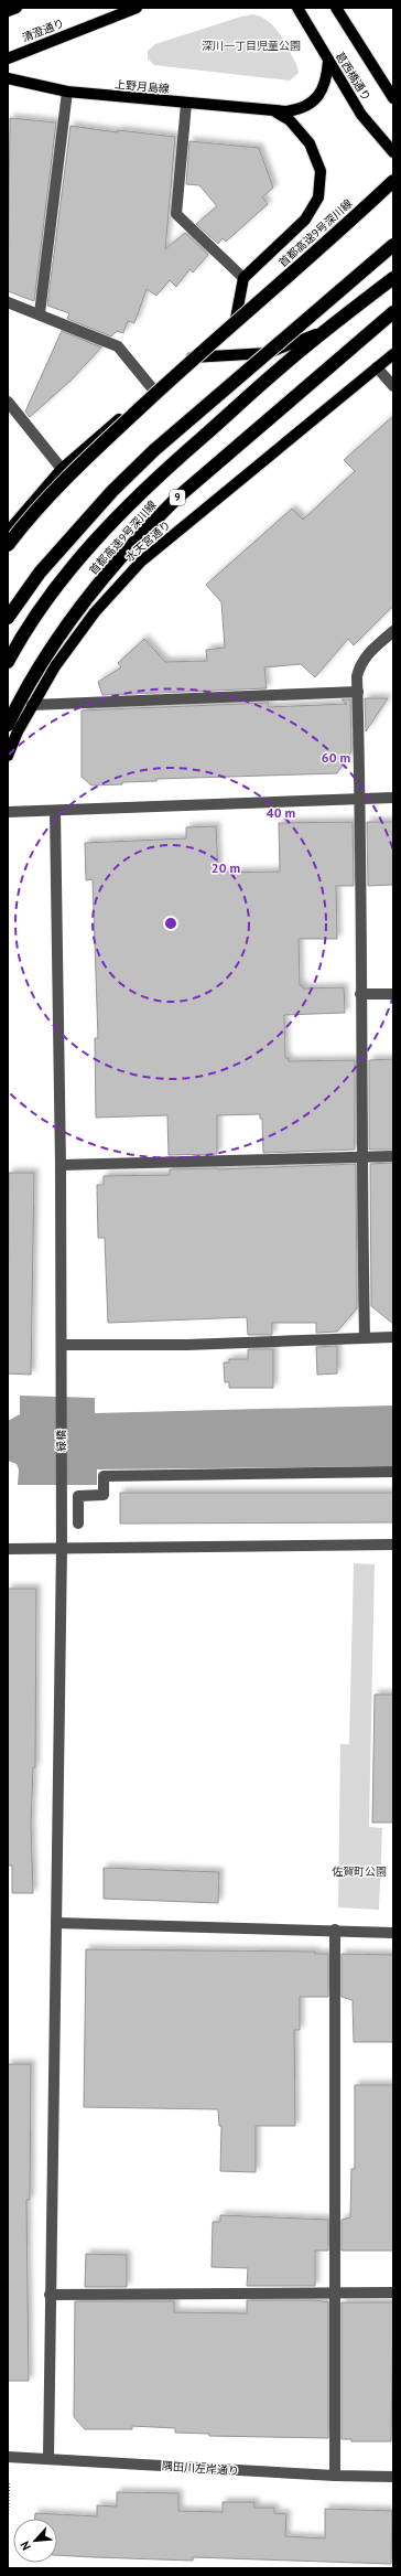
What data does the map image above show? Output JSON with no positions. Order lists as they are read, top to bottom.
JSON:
{
  "streets": {
    "highway": ["首都高速9号深川線", "9"],
    "main road": [
      "清澄通り",
      "葛西橋通り",
      "上野月島線",
      "水天宮通り"
    ],
    "street": ["緑橋", "隅田川左岸通り"]
  },
  "crossings": [
    ["葛西橋通り", "上野月島線"],
    ["緑橋", "隅田川左岸通り"]
  ],
  "parks": ["深川一丁目児童公園", "佐賀町公園"],
  "north": "bottom left",
  "rings": ["60 m", "40 m", "20 m"]
}
